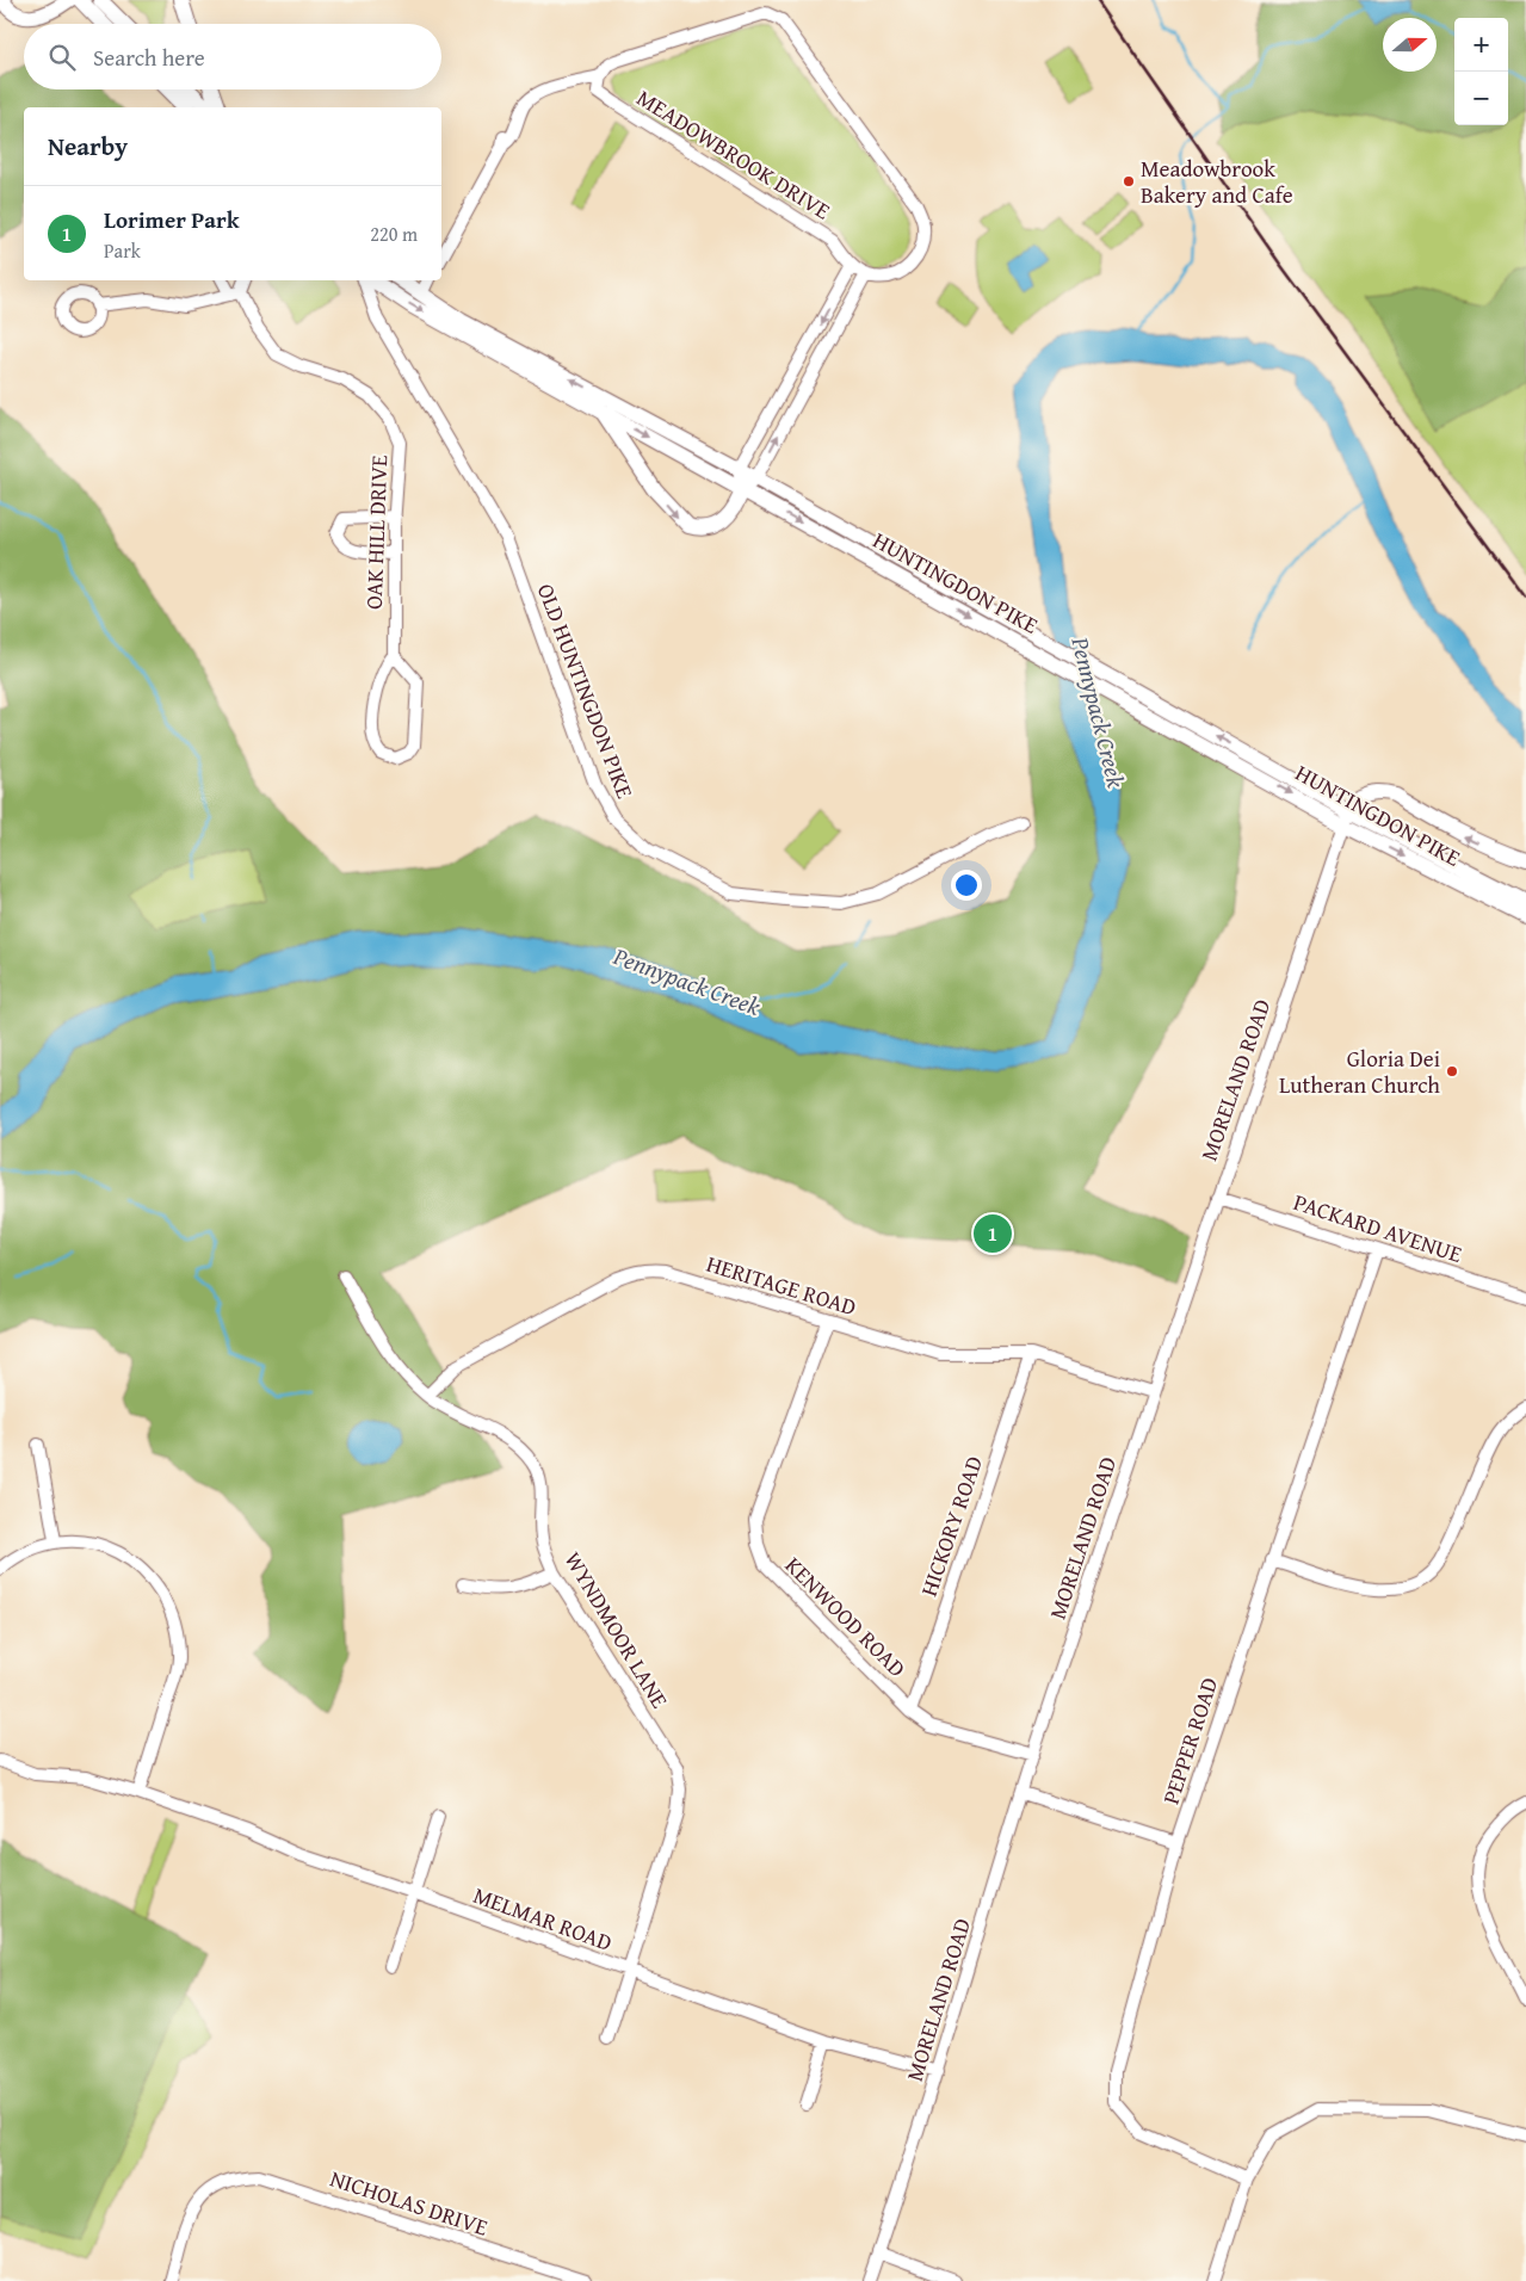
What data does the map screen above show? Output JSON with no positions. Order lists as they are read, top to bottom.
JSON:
{
  "streets": {
    "main road": ["HUNTINGDON PIKE"],
    "street": [
      "MEADOWBROOK DRIVE",
      "OAK HILL DRIVE",
      "OLD HUNTINGDON PIKE",
      "MORELAND ROAD",
      "PACKARD AVENUE",
      "HERITAGE ROAD",
      "HICKORY ROAD",
      "KENWOOD ROAD",
      "WYNDMOOR LANE",
      "PEPPER ROAD",
      "MELMAR ROAD",
      "NICHOLAS DRIVE"
    ]
  },
  "crossings": [
    ["HUNTINGDON PIKE", "MORELAND ROAD"],
    ["MORELAND ROAD", "PACKARD AVENUE"],
    ["MORELAND ROAD", "HERITAGE ROAD"],
    ["MORELAND ROAD", "KENWOOD ROAD"],
    ["MORELAND ROAD", "MELMAR ROAD"],
    ["PACKARD AVENUE", "PEPPER ROAD"],
    ["HERITAGE ROAD", "HICKORY ROAD"],
    ["HERITAGE ROAD", "KENWOOD ROAD"],
    ["HERITAGE ROAD", "WYNDMOOR LANE"],
    ["HICKORY ROAD", "KENWOOD ROAD"],
    ["WYNDMOOR LANE", "MELMAR ROAD"]
  ],
  "water": ["Pennypack Creek"],
  "places": ["Meadowbrook Bakery and Cafe", "Gloria Dei Lutheran Church"],
  "north": "right",
  "page": {
    "map_buttons": ["+", "−"],
    "search": "Search here",
    "heading": "Nearby",
    "list": [
      {
        "mark": "1",
        "name": "Lorimer Park",
        "note": "Park",
        "value": "220 m"
      }
    ],
    "pins": "1"
  }
}
